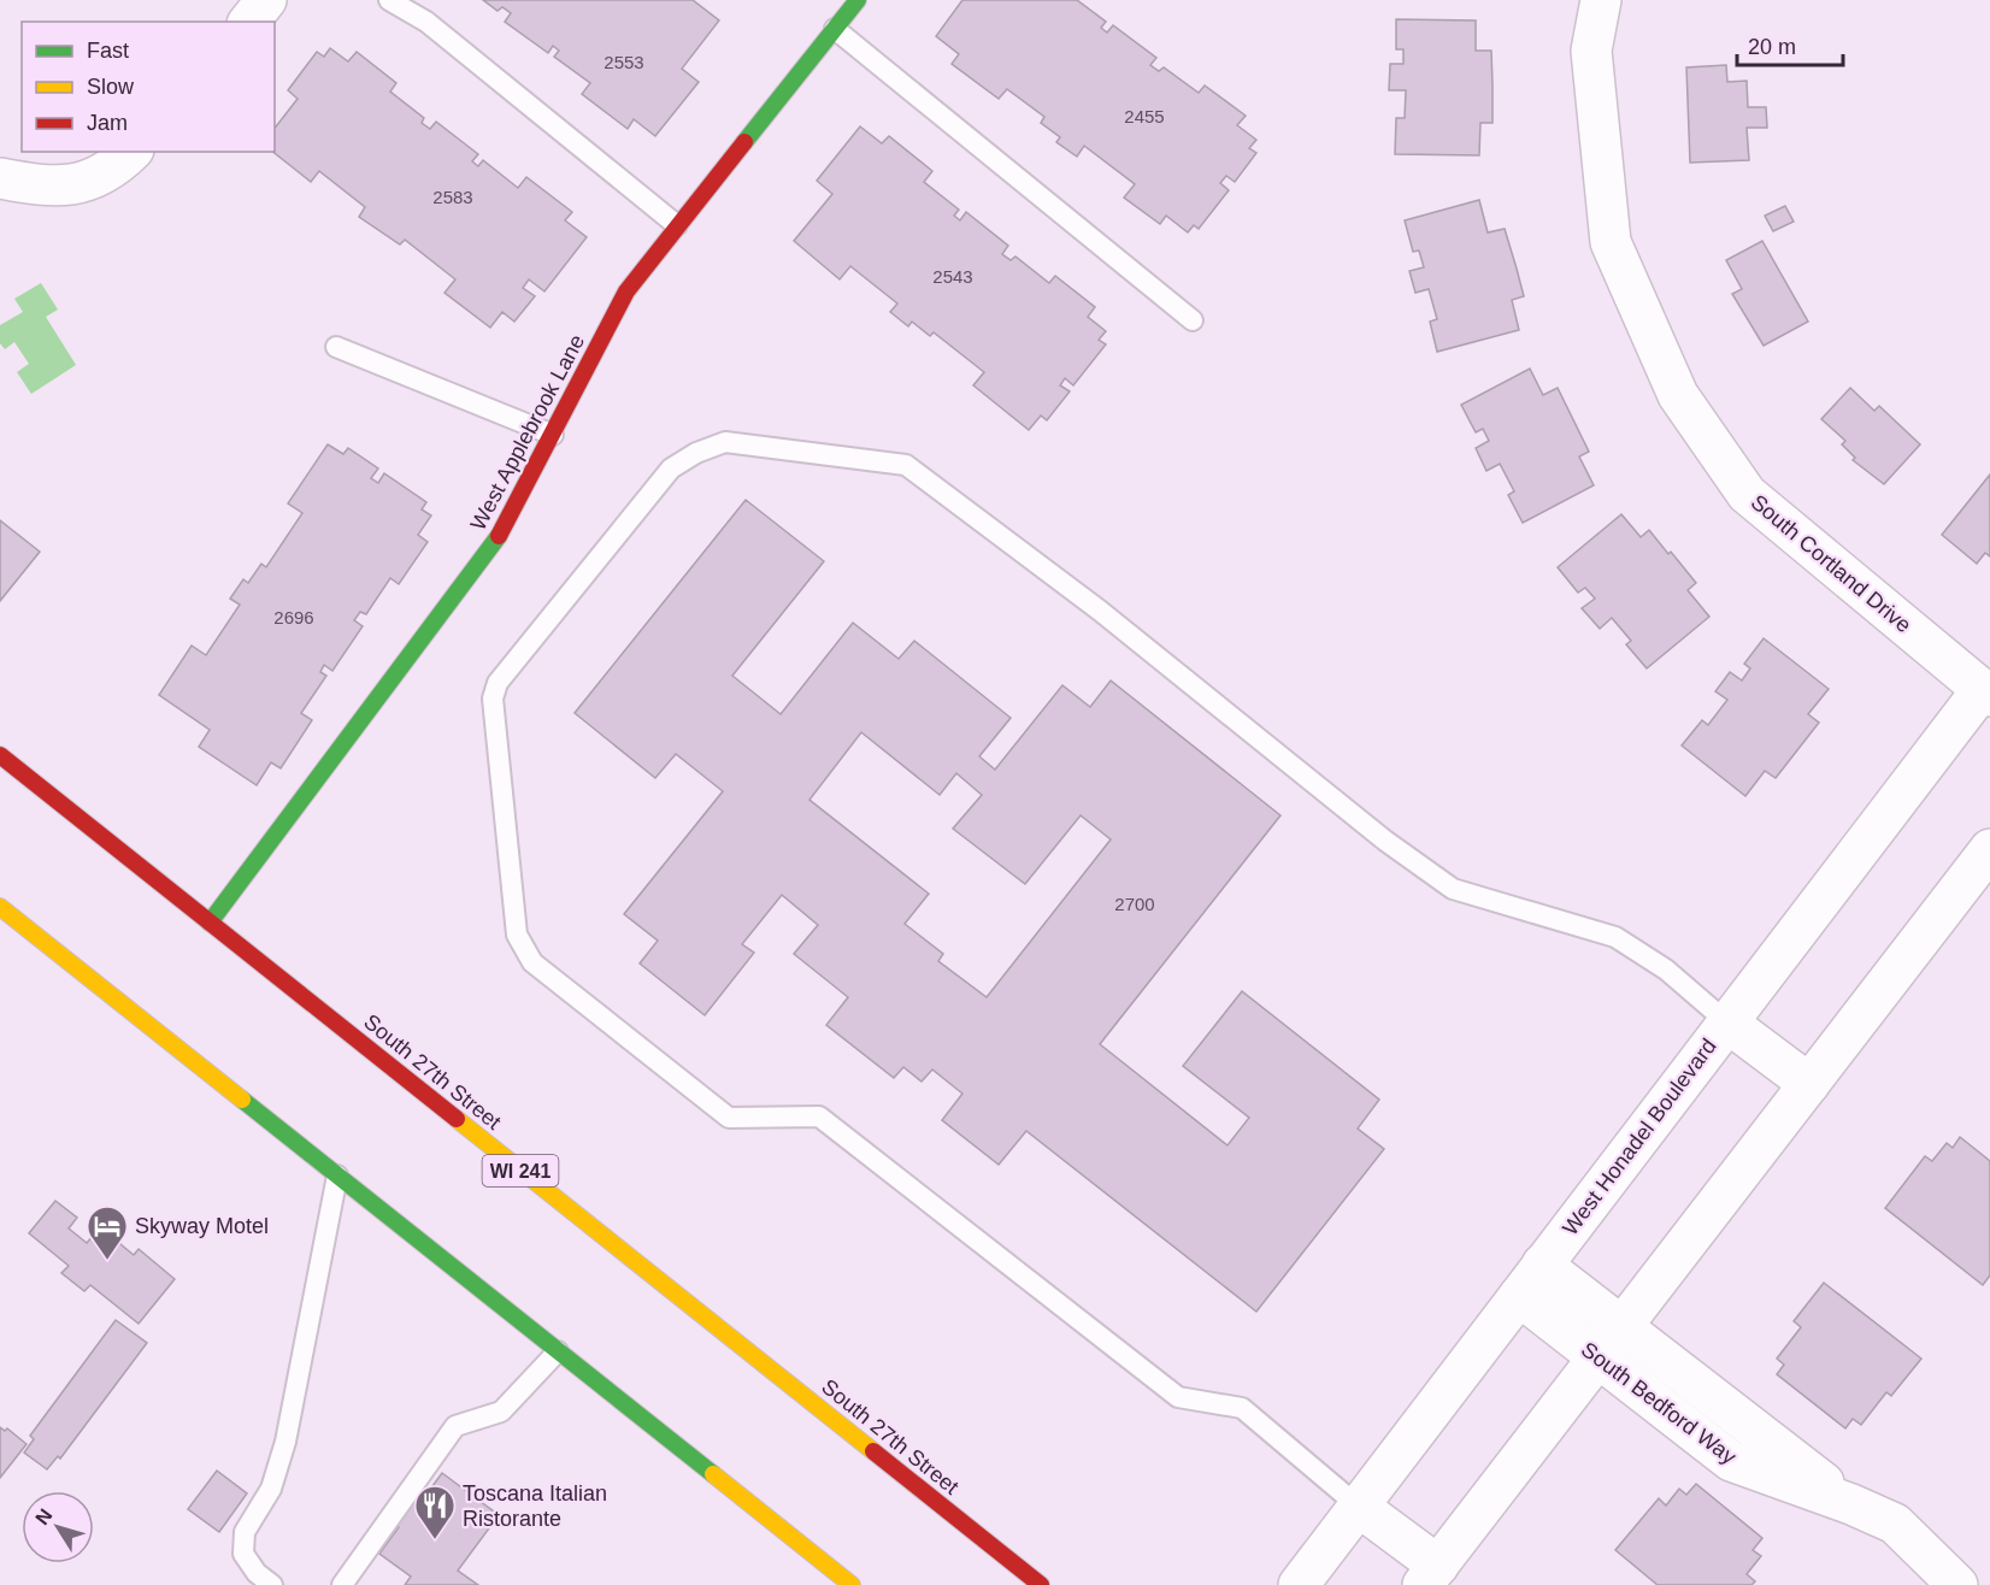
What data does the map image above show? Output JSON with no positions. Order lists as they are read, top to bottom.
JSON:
{
  "streets": {
    "main road": ["West Applebrook Lane", "South 27th Street", "WI 241"],
    "street": ["South Cortland Drive", "West Honadel Boulevard", "South Bedford Way"]
  },
  "crossings": [
    ["West Applebrook Lane", "South 27th Street"],
    ["South Cortland Drive", "West Honadel Boulevard"],
    ["West Honadel Boulevard", "South Bedford Way"]
  ],
  "places": {
    "hotel": ["Skyway Motel"],
    "restaurant": ["Toscana Italian Ristorante"]
  },
  "house_numbers": [
    "2553",
    "2455",
    "2583",
    "2543",
    "2696",
    "2700"
  ],
  "legend": ["Fast", "Slow", "Jam"],
  "scale_bar": "20 m",
  "north": "top left"
}
